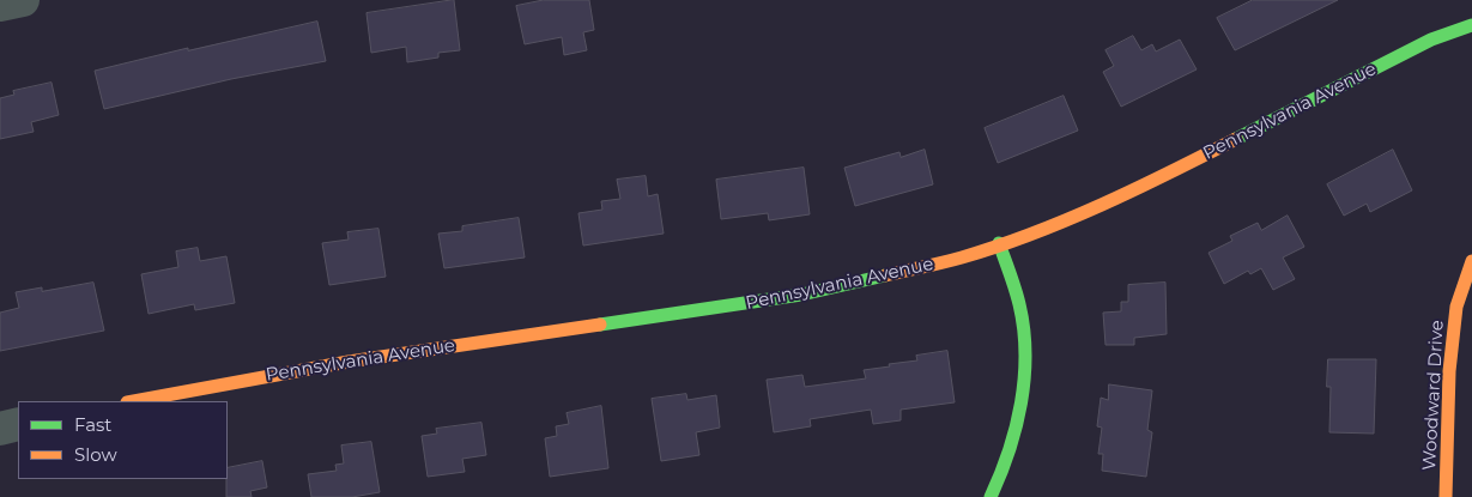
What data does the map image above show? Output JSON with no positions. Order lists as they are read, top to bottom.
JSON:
{
  "streets": {
    "street": ["Pennsylvania Avenue", "Woodward Drive"]
  },
  "legend": ["Fast", "Slow"]
}
